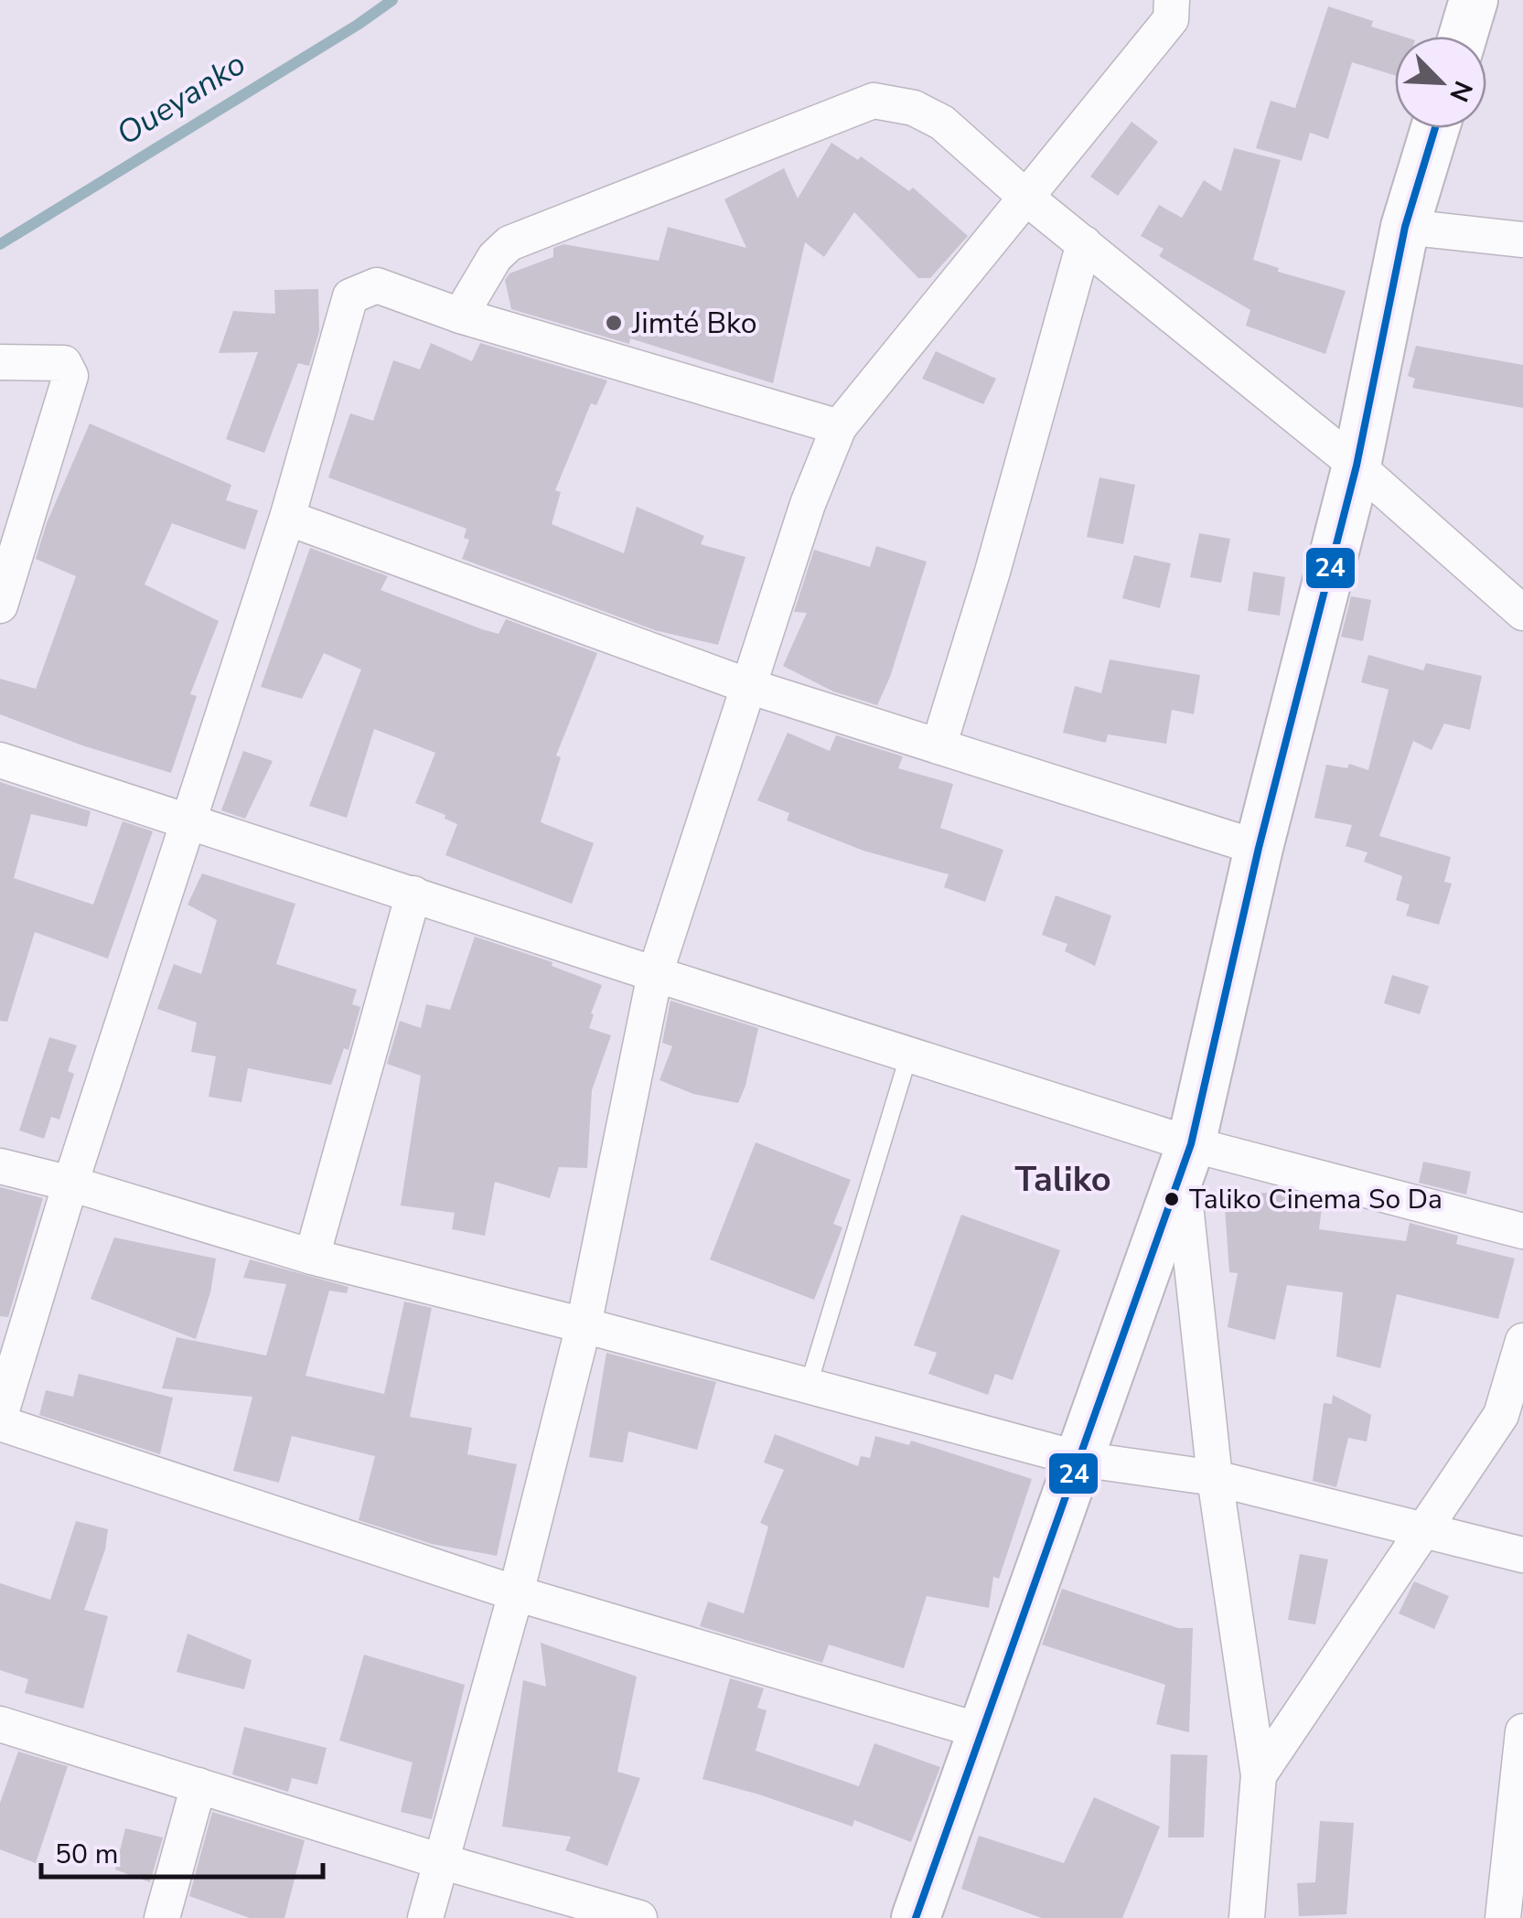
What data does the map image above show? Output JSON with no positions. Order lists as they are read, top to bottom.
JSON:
{
  "districts": ["Taliko"],
  "water": ["Oueyanko"],
  "places": ["Jimté Bko", "Taliko Cinema So Da"],
  "lines": ["transit line 24"],
  "scale_bar": "50 m",
  "north": "bottom right"
}
